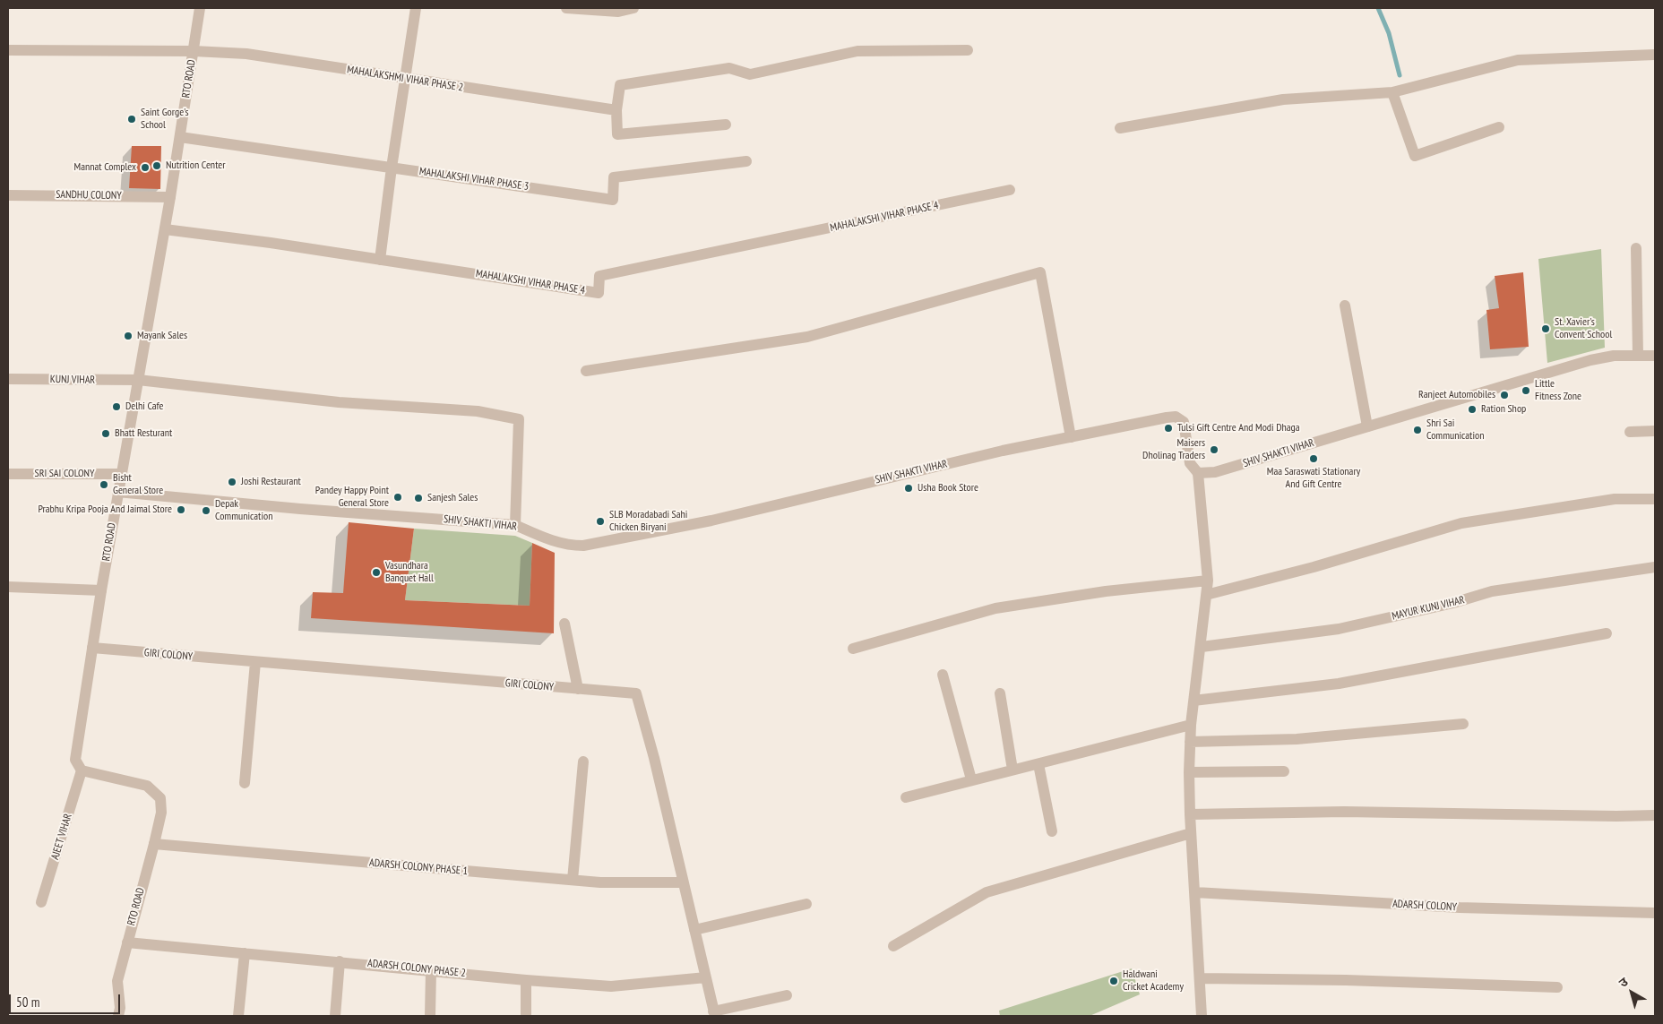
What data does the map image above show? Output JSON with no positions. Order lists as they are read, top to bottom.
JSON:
{
  "streets": {
    "street": [
      "RTO ROAD",
      "MAHALAKSHMI VIHAR PHASE 2",
      "MAHALAKSHI VIHAR PHASE 3",
      "SANDHU COLONY",
      "MAHALAKSHI VIHAR PHASE 4",
      "KUNJ VIHAR",
      "SHIV SHAKTI VIHAR",
      "SRI SAI COLONY",
      "MAYUR KUNJ VIHAR",
      "GIRI COLONY",
      "AJEET VIHAR",
      "ADARSH COLONY PHASE 1",
      "ADARSH COLONY",
      "ADARSH COLONY PHASE 2"
    ]
  },
  "crossings": [
    ["RTO ROAD", "MAHALAKSHMI VIHAR PHASE 2"],
    ["RTO ROAD", "MAHALAKSHI VIHAR PHASE 3"],
    ["RTO ROAD", "SANDHU COLONY"],
    ["RTO ROAD", "MAHALAKSHI VIHAR PHASE 4"],
    ["RTO ROAD", "KUNJ VIHAR"],
    ["RTO ROAD", "SHIV SHAKTI VIHAR"],
    ["RTO ROAD", "SRI SAI COLONY"],
    ["RTO ROAD", "GIRI COLONY"],
    ["RTO ROAD", "AJEET VIHAR"],
    ["RTO ROAD", "ADARSH COLONY PHASE 1"],
    ["RTO ROAD", "ADARSH COLONY PHASE 2"],
    ["KUNJ VIHAR", "SHIV SHAKTI VIHAR"],
    ["GIRI COLONY", "ADARSH COLONY PHASE 1"],
    ["GIRI COLONY", "ADARSH COLONY PHASE 2"]
  ],
  "places": [
    "Saint Gorge's School",
    "Nutrition Center",
    "Mannat Complex",
    "St. Xavier's Convent School",
    "Mayank Sales",
    "Little Fitness Zone",
    "Ranjeet Automobiles",
    "Delhi Cafe",
    "Ration Shop",
    "Tulsi Gift Centre And Modi Dhaga",
    "Shri Sai Communication",
    "Bhatt Resturant",
    "Maisers Dholinag Traders",
    "Maa Saraswati Stationary And Gift Centre",
    "Joshi Restaurant",
    "Bisht General Store",
    "Usha Book Store",
    "Pandey Happy Point General Store",
    "Sanjesh Sales",
    "Prabhu Kripa Pooja And Jaimal Store",
    "Depak Communication",
    "SLB Moradabadi Sahi Chicken Biryani",
    "Vasundhara Banquet Hall",
    "Haldwani Cricket Academy"
  ],
  "scale_bar": "50 m",
  "north": "top left"
}
